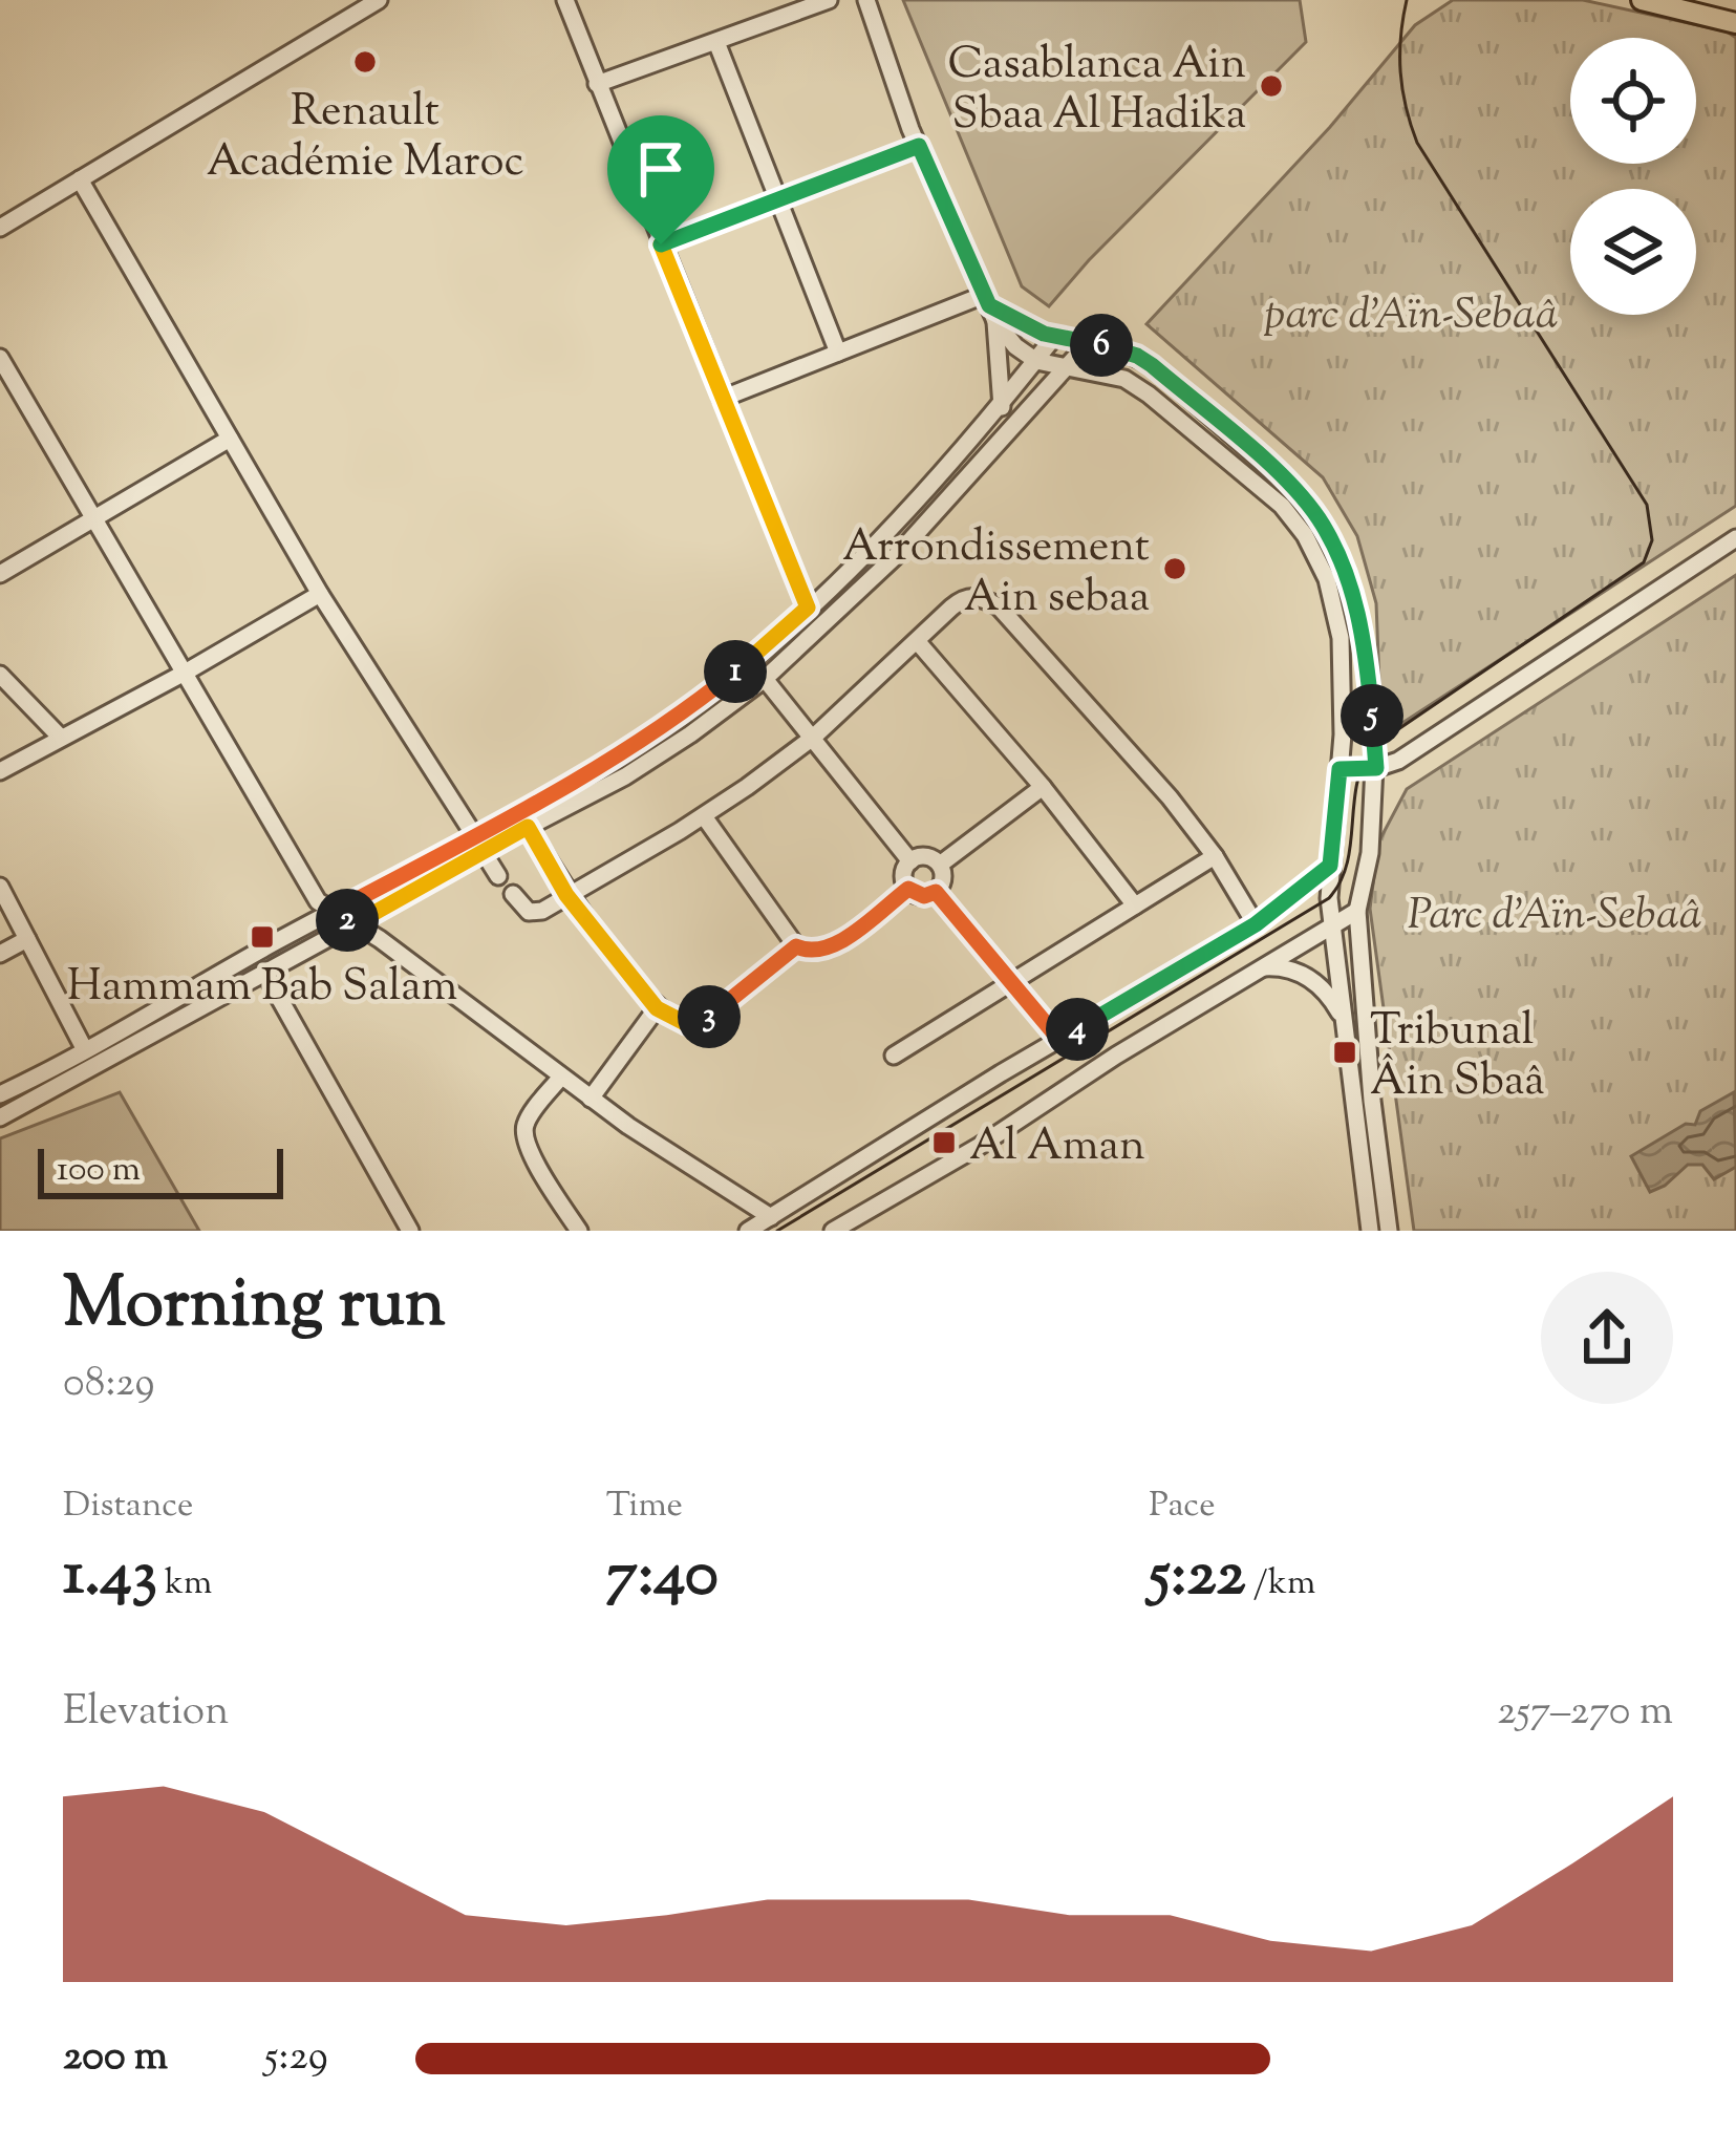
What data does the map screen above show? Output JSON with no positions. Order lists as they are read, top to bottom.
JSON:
{
  "parks": ["parc d'Aïn-Sebaâ", "Parc d'Aïn-Sebaâ"],
  "places": {
    "other": ["Renault Académie Maroc", "Casablanca Ain Sbaa Al Hadika", "Arrondissement Ain sebaa"],
    "transit": ["Hammam Bab Salam", "Tribunal Âin Sbaâ", "Al Aman"]
  },
  "scale_bar": "100 m",
  "page": {
    "pins": [
      "6",
      "1",
      "5",
      "2",
      "3",
      "4"
    ],
    "scale": "100 m",
    "heading": ["Morning run", "08:29"],
    "stats": [
      ["Distance", "1.43 km"],
      ["Time", "7:40"],
      ["Pace", "5:22 /km"]
    ],
    "chart": ["Elevation", "257–270 m"],
    "list": [
      {
        "name": "200 m",
        "note": "5:29"
      }
    ]
  }
}
